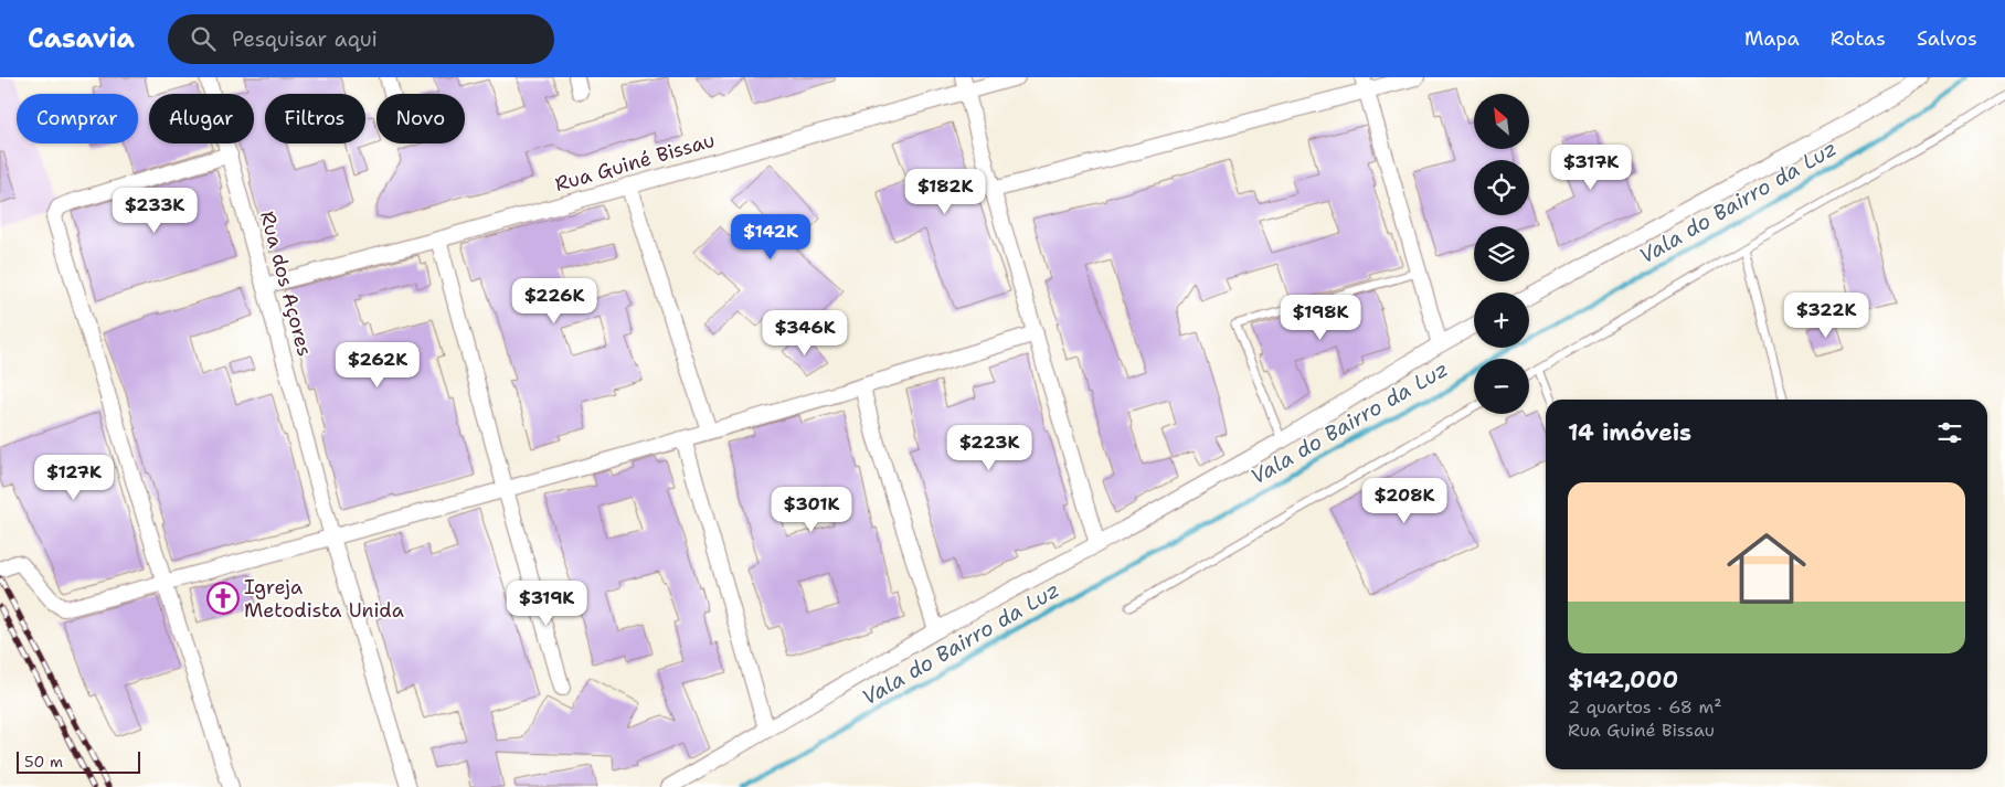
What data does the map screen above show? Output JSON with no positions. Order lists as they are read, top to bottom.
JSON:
{
  "streets": {
    "street": ["Rua Guiné Bissau", "Rua dos Açores"]
  },
  "crossings": [
    ["Rua Guiné Bissau", "Rua dos Açores"]
  ],
  "water": ["Vala do Bairro da Luz"],
  "places": {
    "church": ["Igreja Metodista Unida"]
  },
  "scale_bar": "50 m",
  "north": "top left",
  "page": {
    "header": "Casavia",
    "search": "Pesquisar aqui",
    "nav": ["Mapa", "Rotas", "Salvos"],
    "map_buttons": ["+", "−"],
    "chip": [
      "Comprar",
      "Alugar",
      "Filtros",
      "Novo"
    ],
    "price": [
      "$317K",
      "$182K",
      "$233K",
      "$142K",
      "$226K",
      "$322K",
      "$198K",
      "$346K",
      "$262K",
      "$223K",
      "$127K",
      "$208K",
      "$301K",
      "$319K"
    ],
    "heading": "14 imóveis",
    "list": [
      {
        "name": "$142,000",
        "note": "2 quartos · 68 m² · Rua Guiné Bissau"
      }
    ],
    "scale": "50 m"
  }
}
